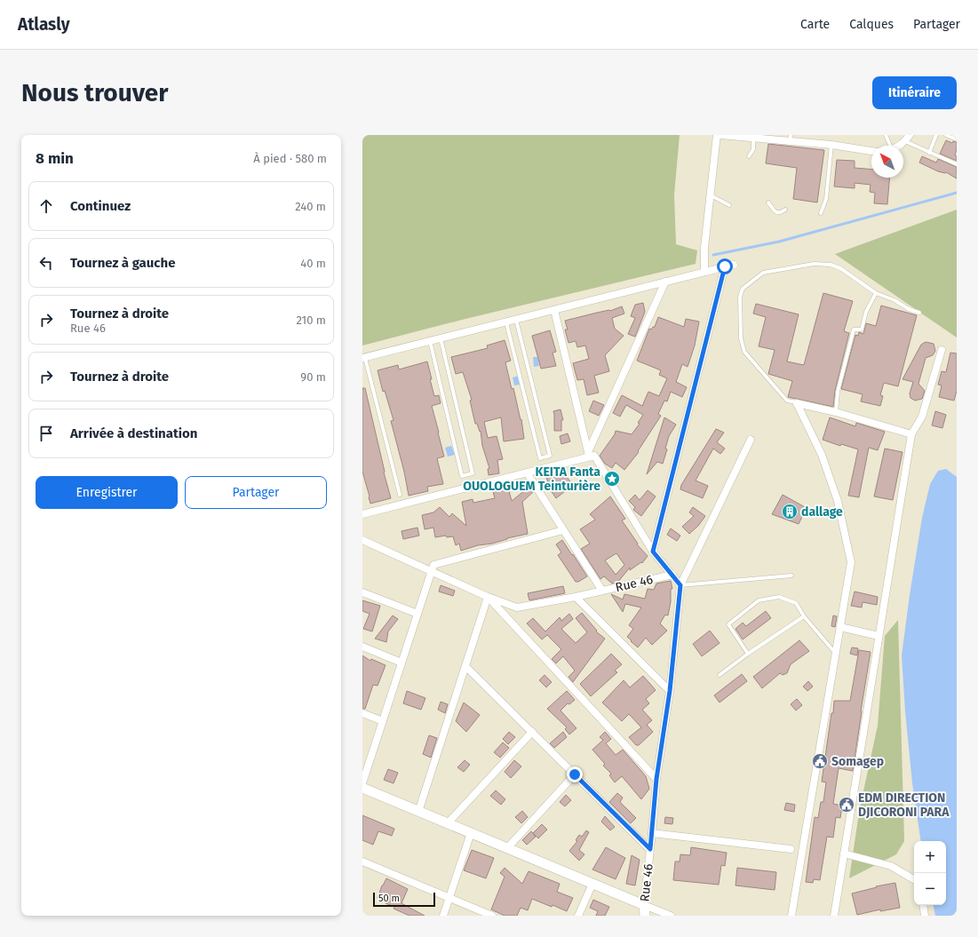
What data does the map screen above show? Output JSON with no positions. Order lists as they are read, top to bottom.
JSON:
{
  "streets": {
    "street": ["Rue 46"]
  },
  "places": {
    "place": ["KEITA Fanta OUOLOGUEM Teinturière"],
    "building": ["dallage"],
    "public building": ["Somagep", "EDM DIRECTION DJICORONI PARA"]
  },
  "scale_bar": "50 m",
  "north": "top left",
  "page": {
    "header": "Atlasly",
    "nav": ["Carte", "Calques", "Partager"],
    "buttons": [
      "Itinéraire",
      ["Enregistrer", "Partager"]
    ],
    "title": "Nous trouver",
    "heading": ["8 min", "À pied · 580 m"],
    "list": [
      ["Continuez", "240 m"],
      ["Tournez à gauche", "40 m"],
      ["Tournez à droite", "Rue 46", "210 m"],
      ["Tournez à droite", "90 m"],
      "Arrivée à destination"
    ],
    "map_buttons": ["+", "−"],
    "scale": "50 m"
  }
}
